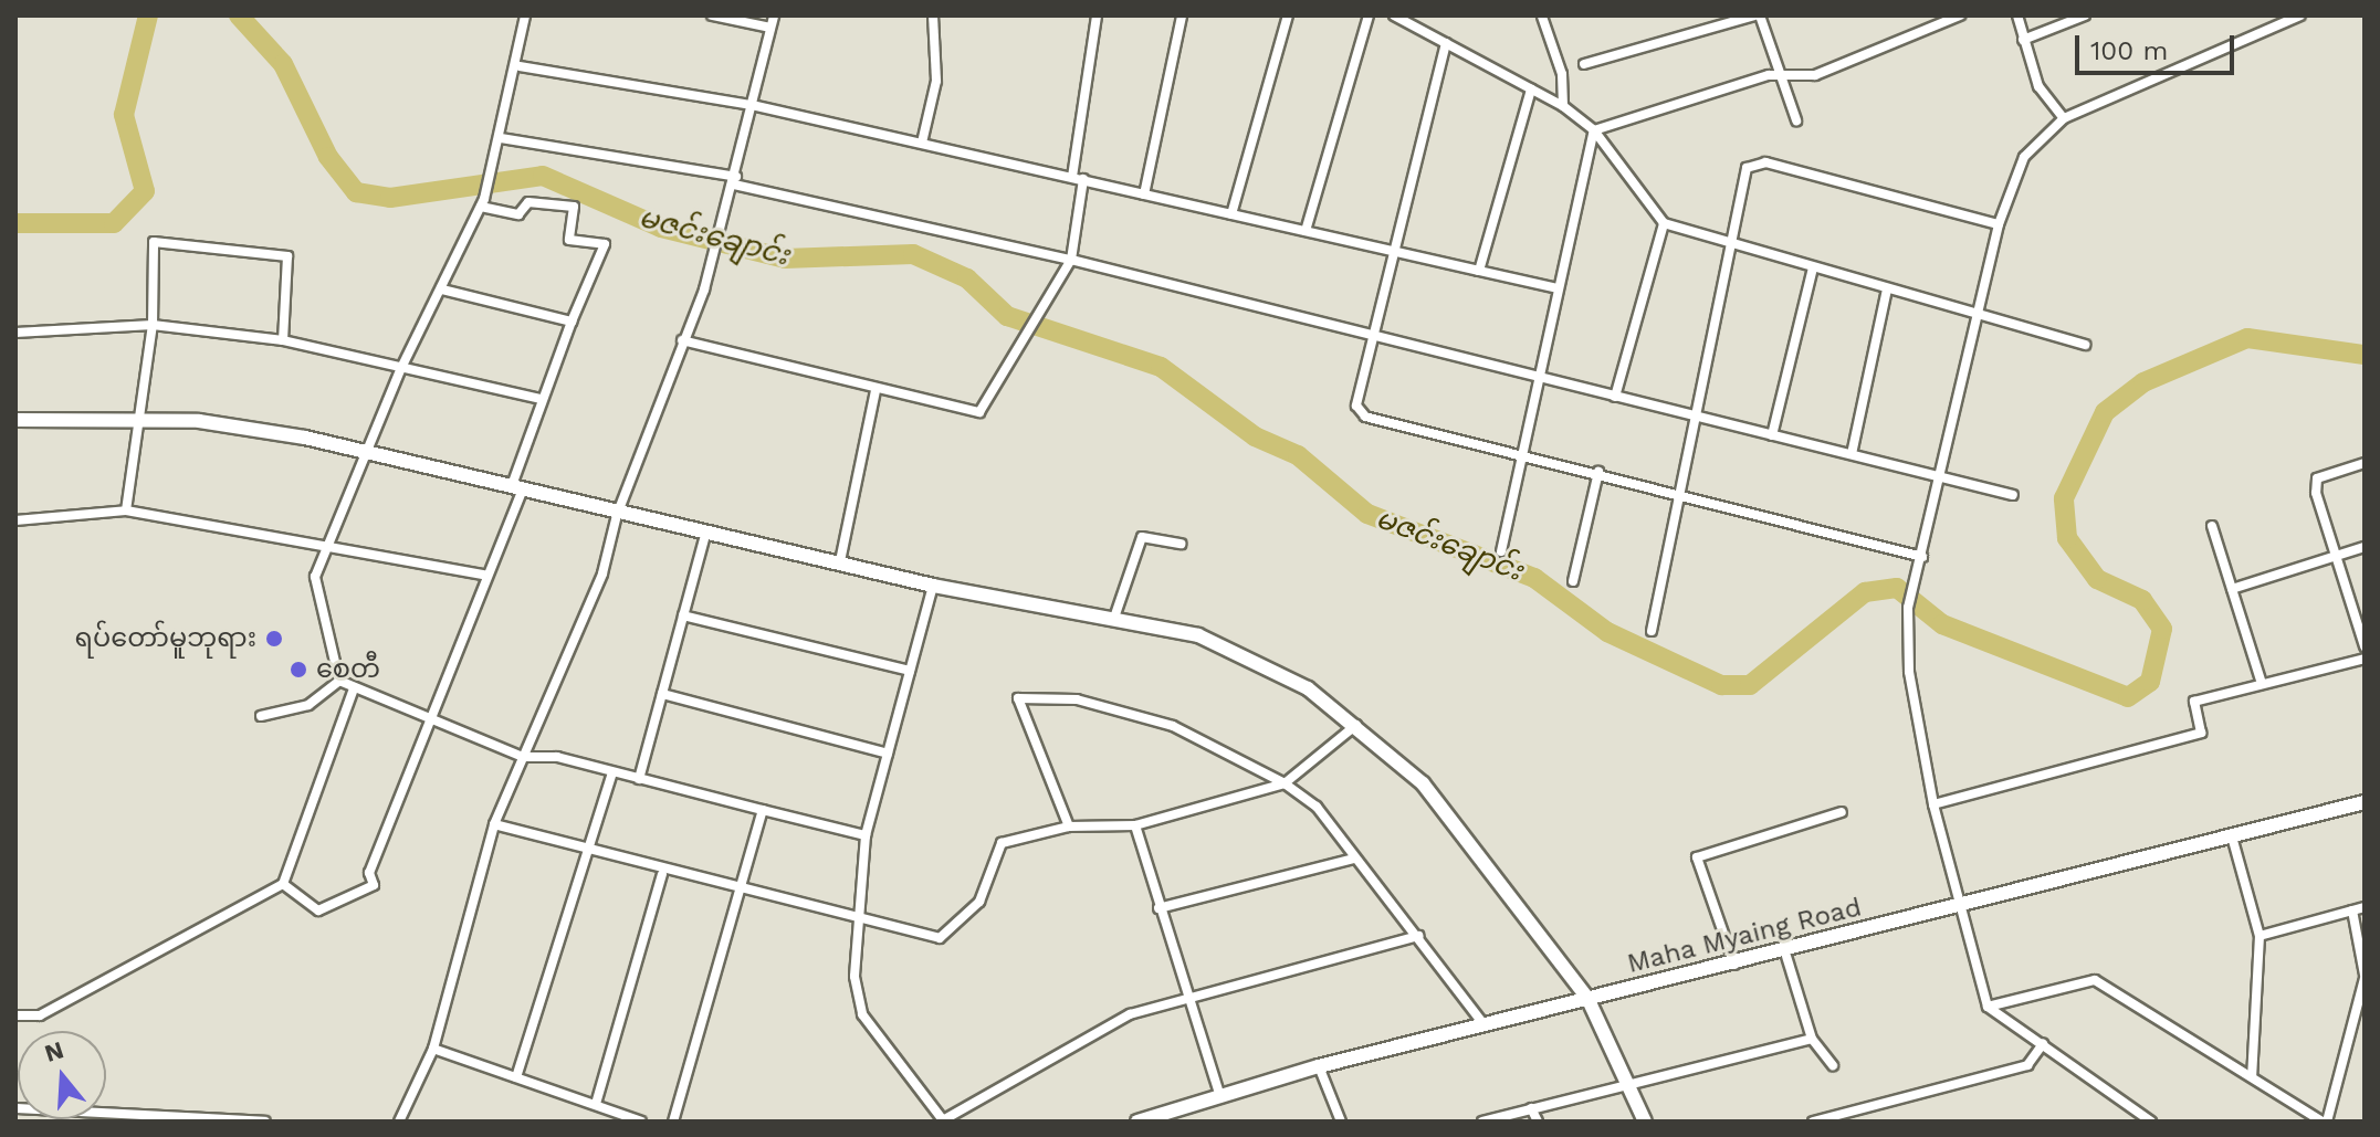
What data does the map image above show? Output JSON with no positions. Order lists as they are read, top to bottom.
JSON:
{
  "streets": {
    "street": ["Maha Myaing Road"]
  },
  "water": ["မဇင်းချောင်း"],
  "places": ["ရပ်တော်မူဘုရား", "စေတီ"],
  "scale_bar": "100 m",
  "north": "top"
}
